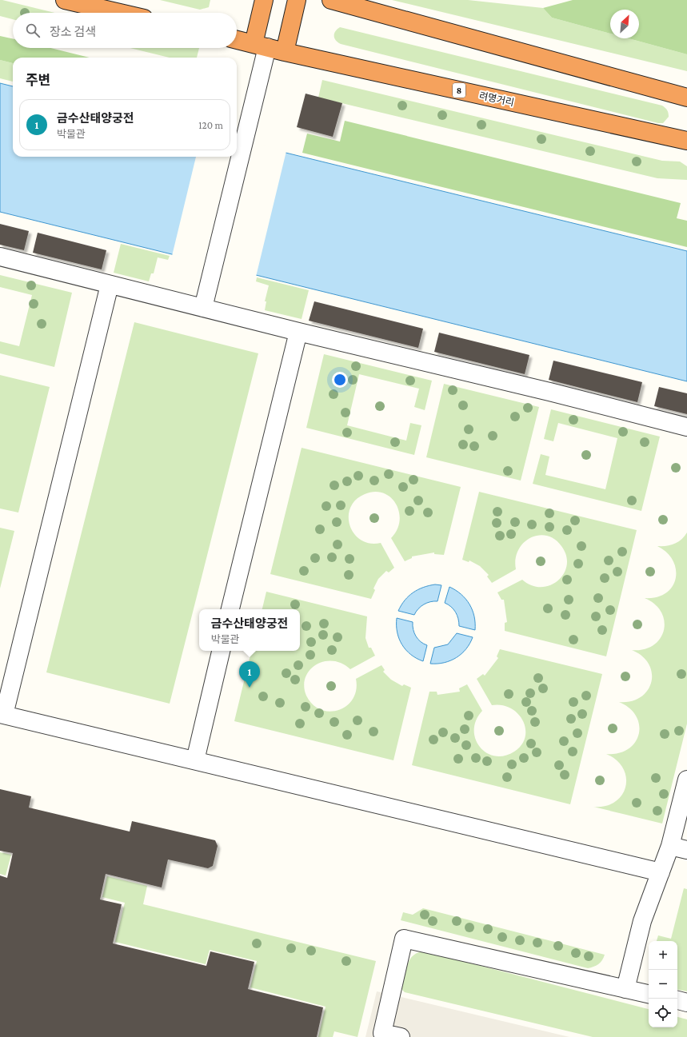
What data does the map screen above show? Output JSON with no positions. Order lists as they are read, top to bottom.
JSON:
{
  "streets": {
    "highway": ["8", "려명거리"]
  },
  "north": "top right",
  "page": {
    "search": "장소 검색",
    "heading": "주변",
    "list": [
      {
        "mark": "1",
        "name": "금수산태양궁전",
        "note": "박물관",
        "value": "120 m"
      }
    ],
    "popup": ["금수산태양궁전", "박물관"],
    "pins": "1",
    "map_buttons": ["+", "−"]
  }
}
